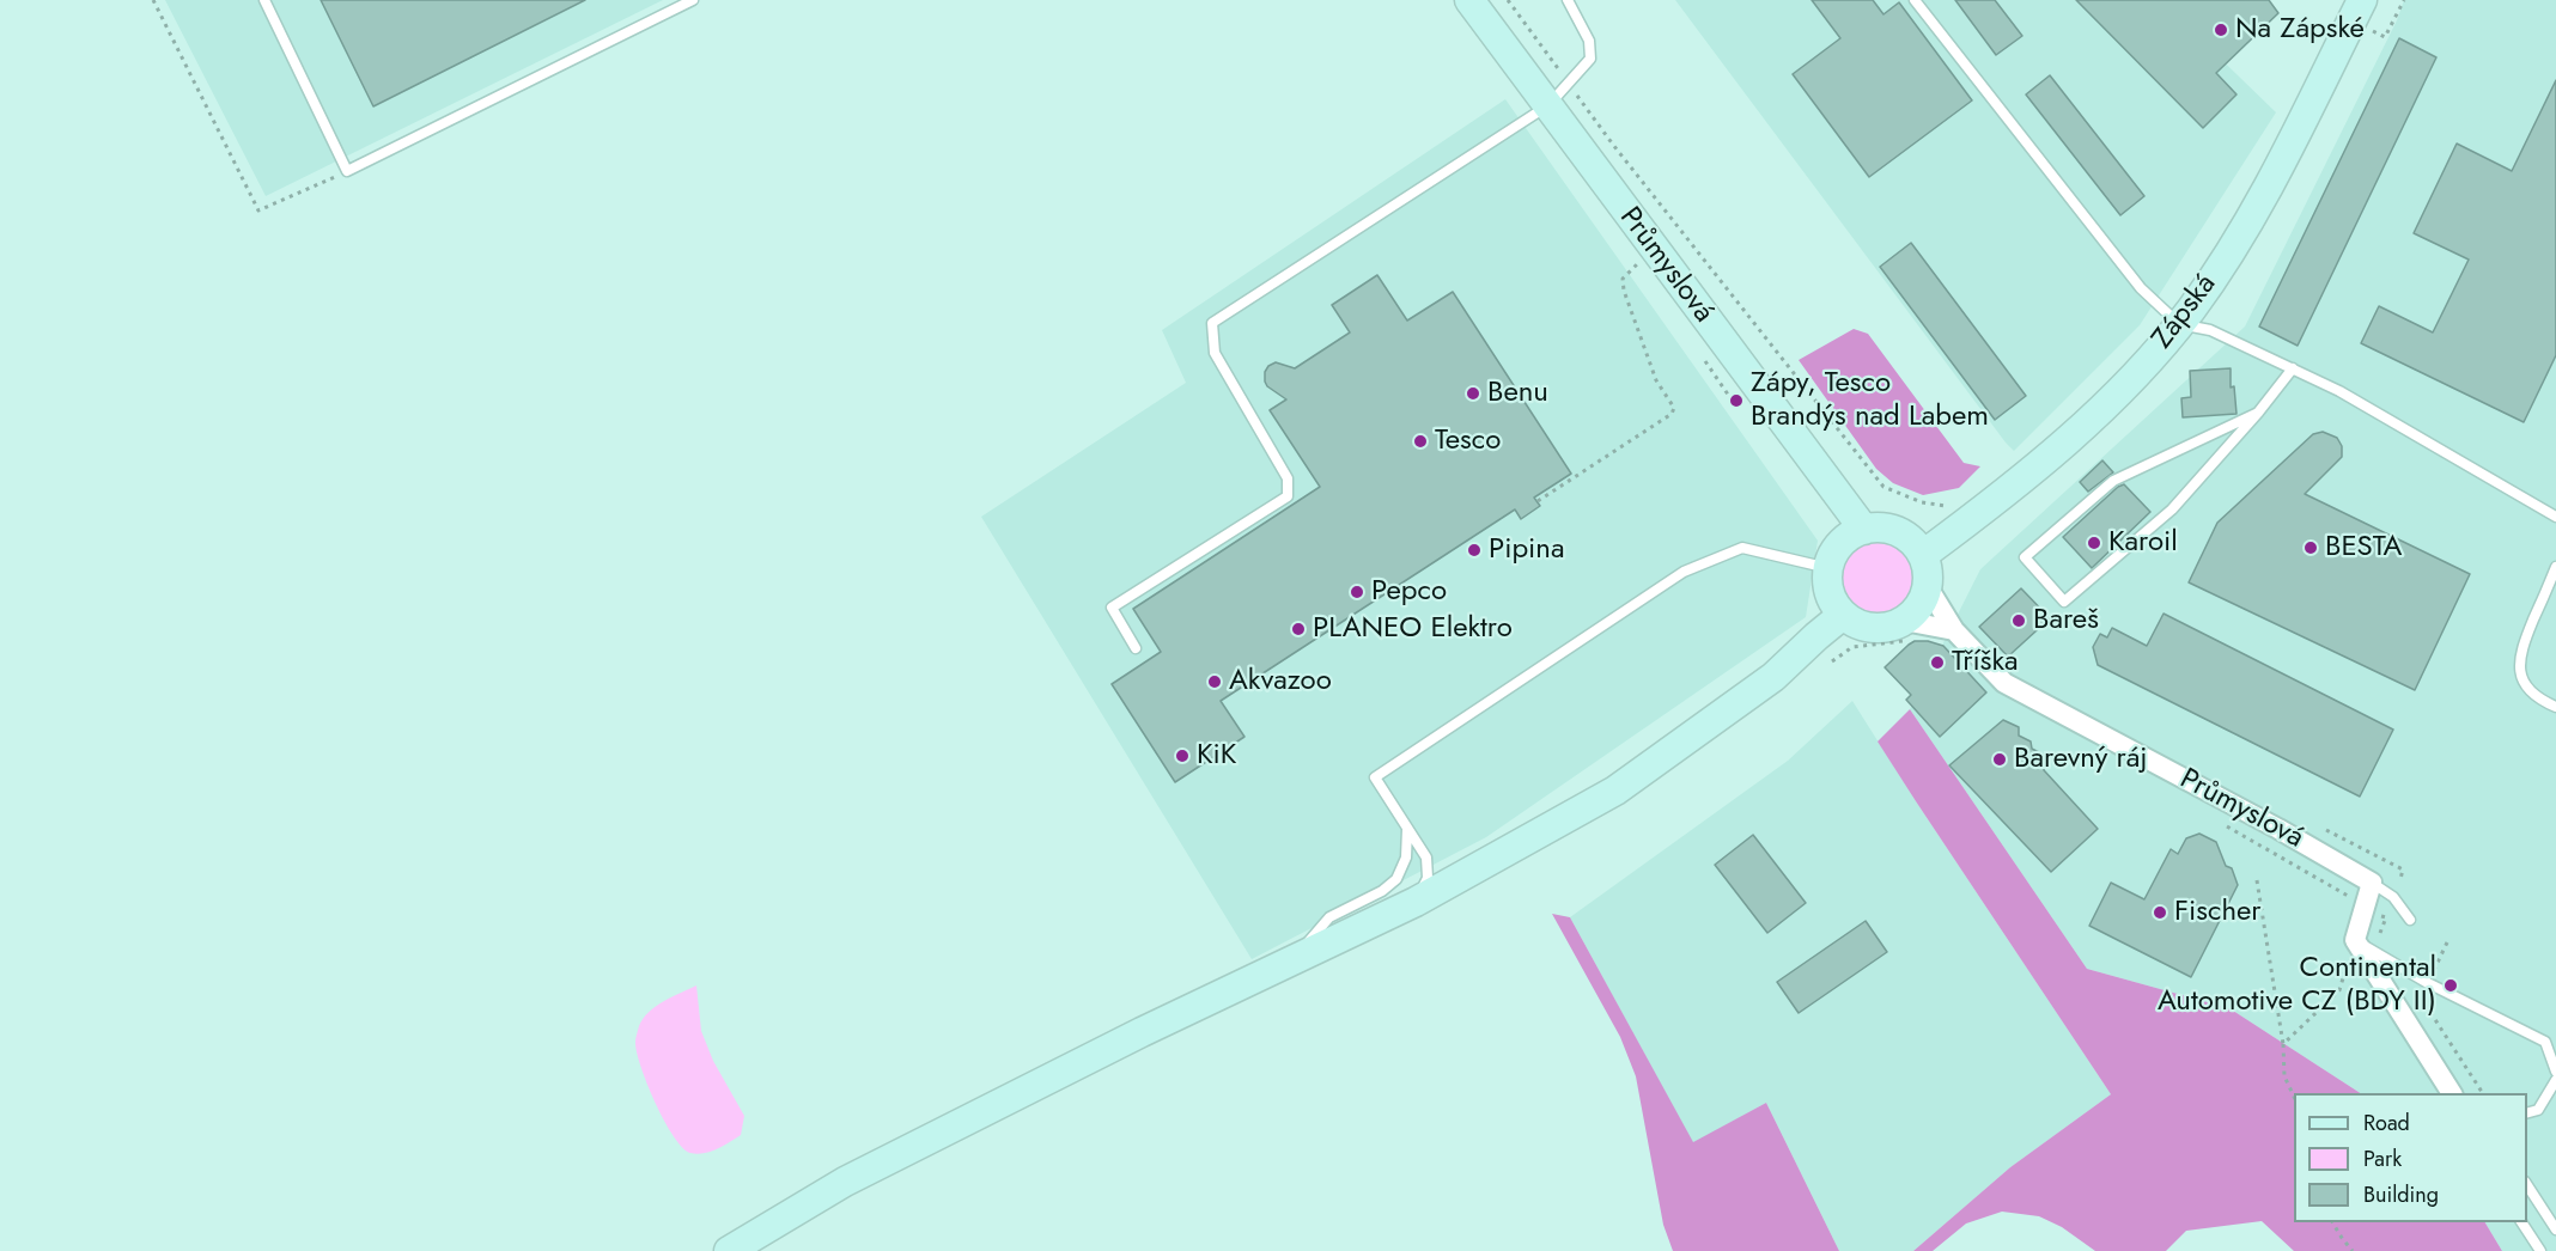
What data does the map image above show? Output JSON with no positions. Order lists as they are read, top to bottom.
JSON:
{
  "streets": {
    "main road": ["Průmyslová", "Zápská"]
  },
  "crossings": [
    ["Průmyslová", "Zápská"]
  ],
  "places": [
    "Na Zápské",
    "Benu",
    "Zápy, Tesco Brandýs nad Labem",
    "Tesco",
    "Karoil",
    "BESTA",
    "Pipina",
    "Pepco",
    "Bareš",
    "PLANEO Elektro",
    "Tříška",
    "Akvazoo",
    "KiK",
    "Barevný ráj",
    "Fischer",
    "Continental Automotive CZ (BDY II)"
  ],
  "legend": ["Road", "Park", "Building"]
}
